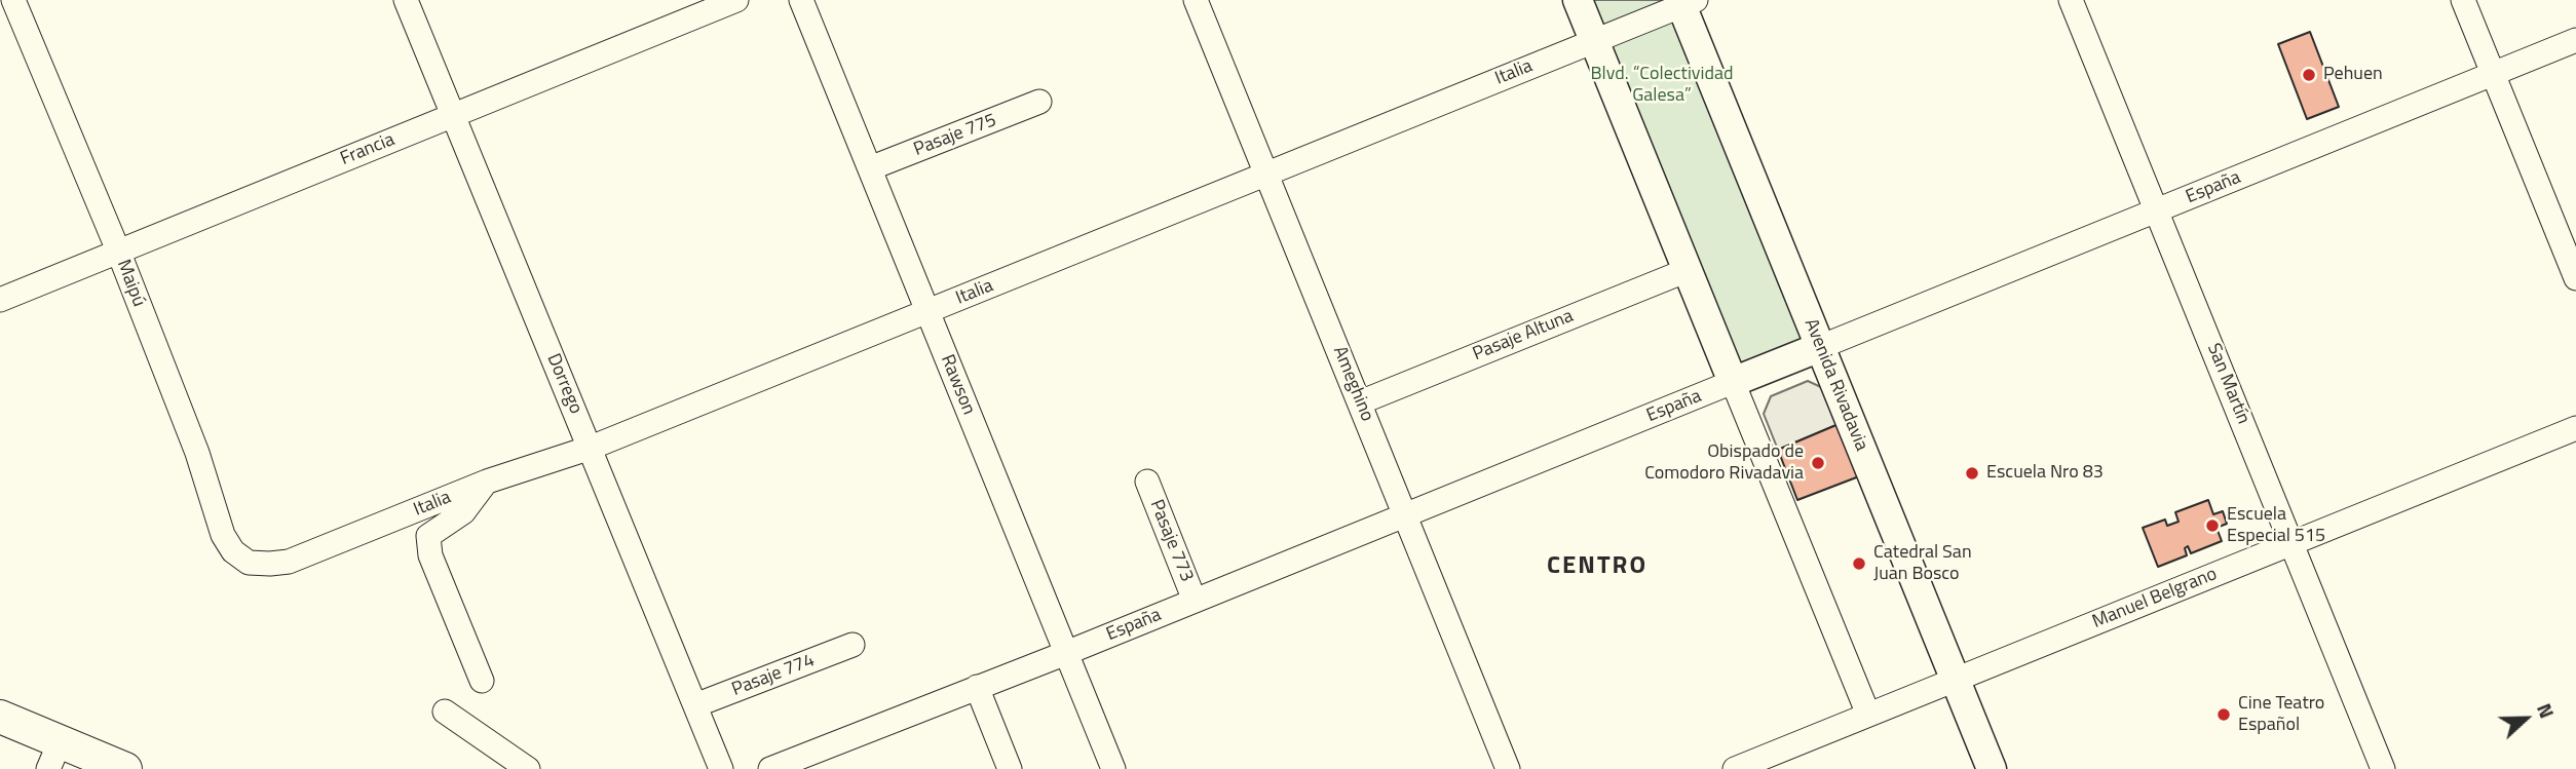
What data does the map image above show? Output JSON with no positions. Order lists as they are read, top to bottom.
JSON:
{
  "streets": {
    "main road": ["España", "Avenida Rivadavia"],
    "street": [
      "Italia",
      "Pasaje 775",
      "Francia",
      "Maipú",
      "Pasaje Altuna",
      "Dorrego",
      "Ameghino",
      "San Martín",
      "Rawson",
      "Pasaje 773",
      "Manuel Belgrano",
      "Pasaje 774"
    ]
  },
  "crossings": [
    ["Italia", "Maipú"],
    ["Italia", "Dorrego"],
    ["Italia", "Ameghino"],
    ["Italia", "Rawson"],
    ["Italia", "Avenida Rivadavia"],
    ["Pasaje 775", "Rawson"],
    ["Francia", "Maipú"],
    ["Francia", "Dorrego"],
    ["España", "Ameghino"],
    ["España", "San Martín"],
    ["España", "Rawson"],
    ["España", "Avenida Rivadavia"],
    ["España", "Pasaje 773"],
    ["Pasaje Altuna", "Ameghino"],
    ["Dorrego", "Pasaje 774"],
    ["San Martín", "Manuel Belgrano"],
    ["Avenida Rivadavia", "Manuel Belgrano"]
  ],
  "districts": ["CENTRO"],
  "parks": ["Blvd. “Colectividad Galesa”"],
  "places": [
    "Pehuen",
    "Obispado de Comodoro Rivadavia",
    "Escuela Nro 83",
    "Escuela Especial 515",
    "Catedral San Juan Bosco",
    "Cine Teatro Español"
  ],
  "north": "right"
}
